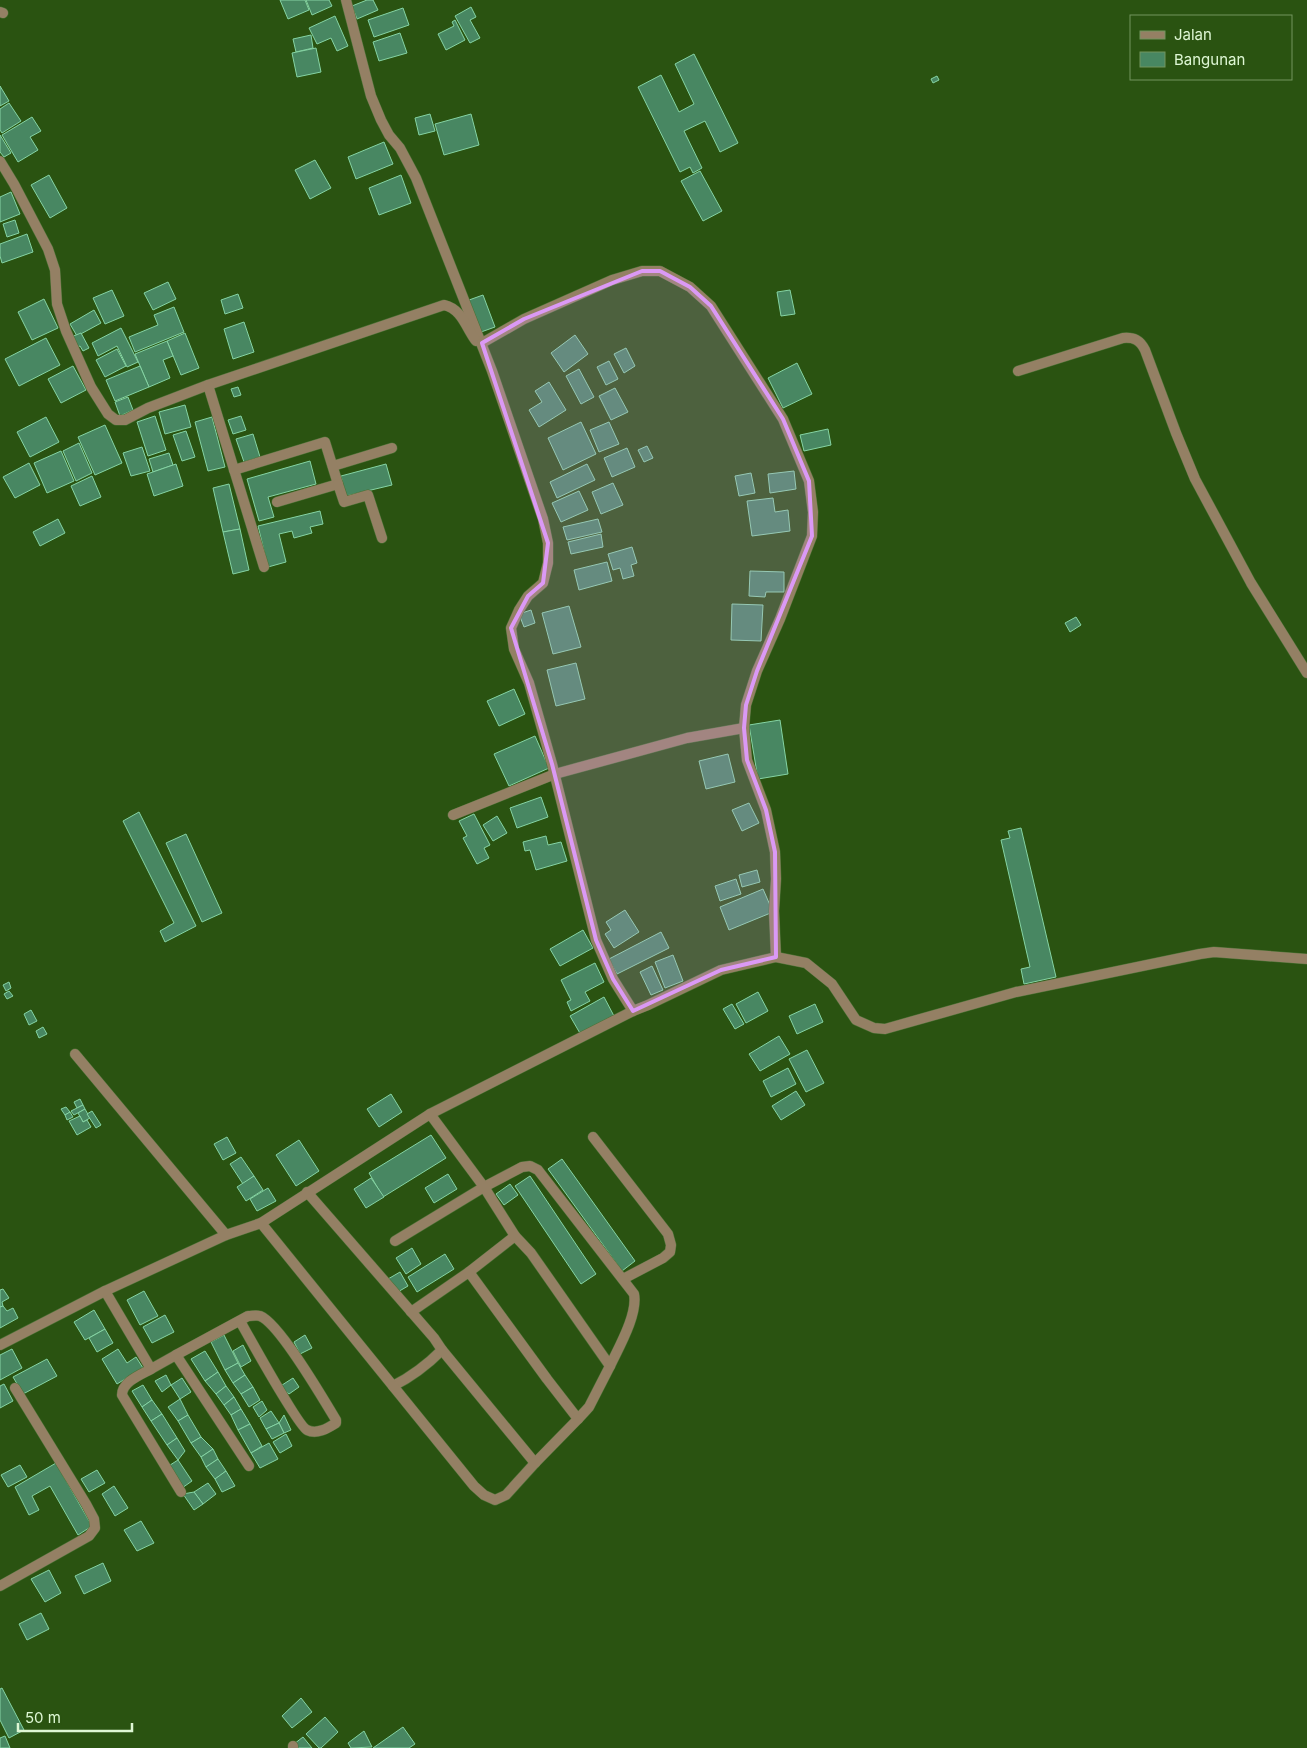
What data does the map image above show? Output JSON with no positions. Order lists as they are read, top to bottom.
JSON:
{
  "legend": ["Jalan", "Bangunan"],
  "scale_bar": "50 m"
}
